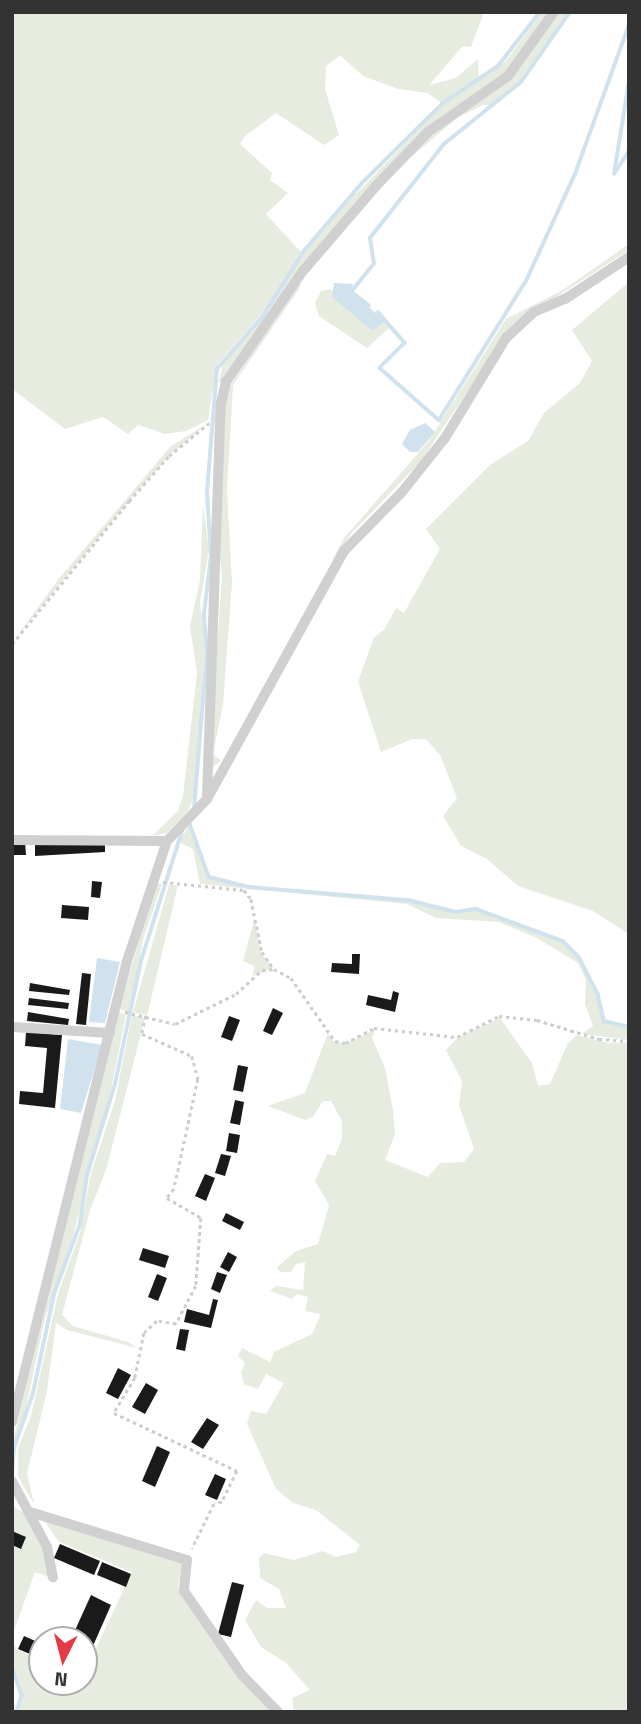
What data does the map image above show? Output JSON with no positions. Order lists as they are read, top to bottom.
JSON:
{
  "north": "bottom"
}
